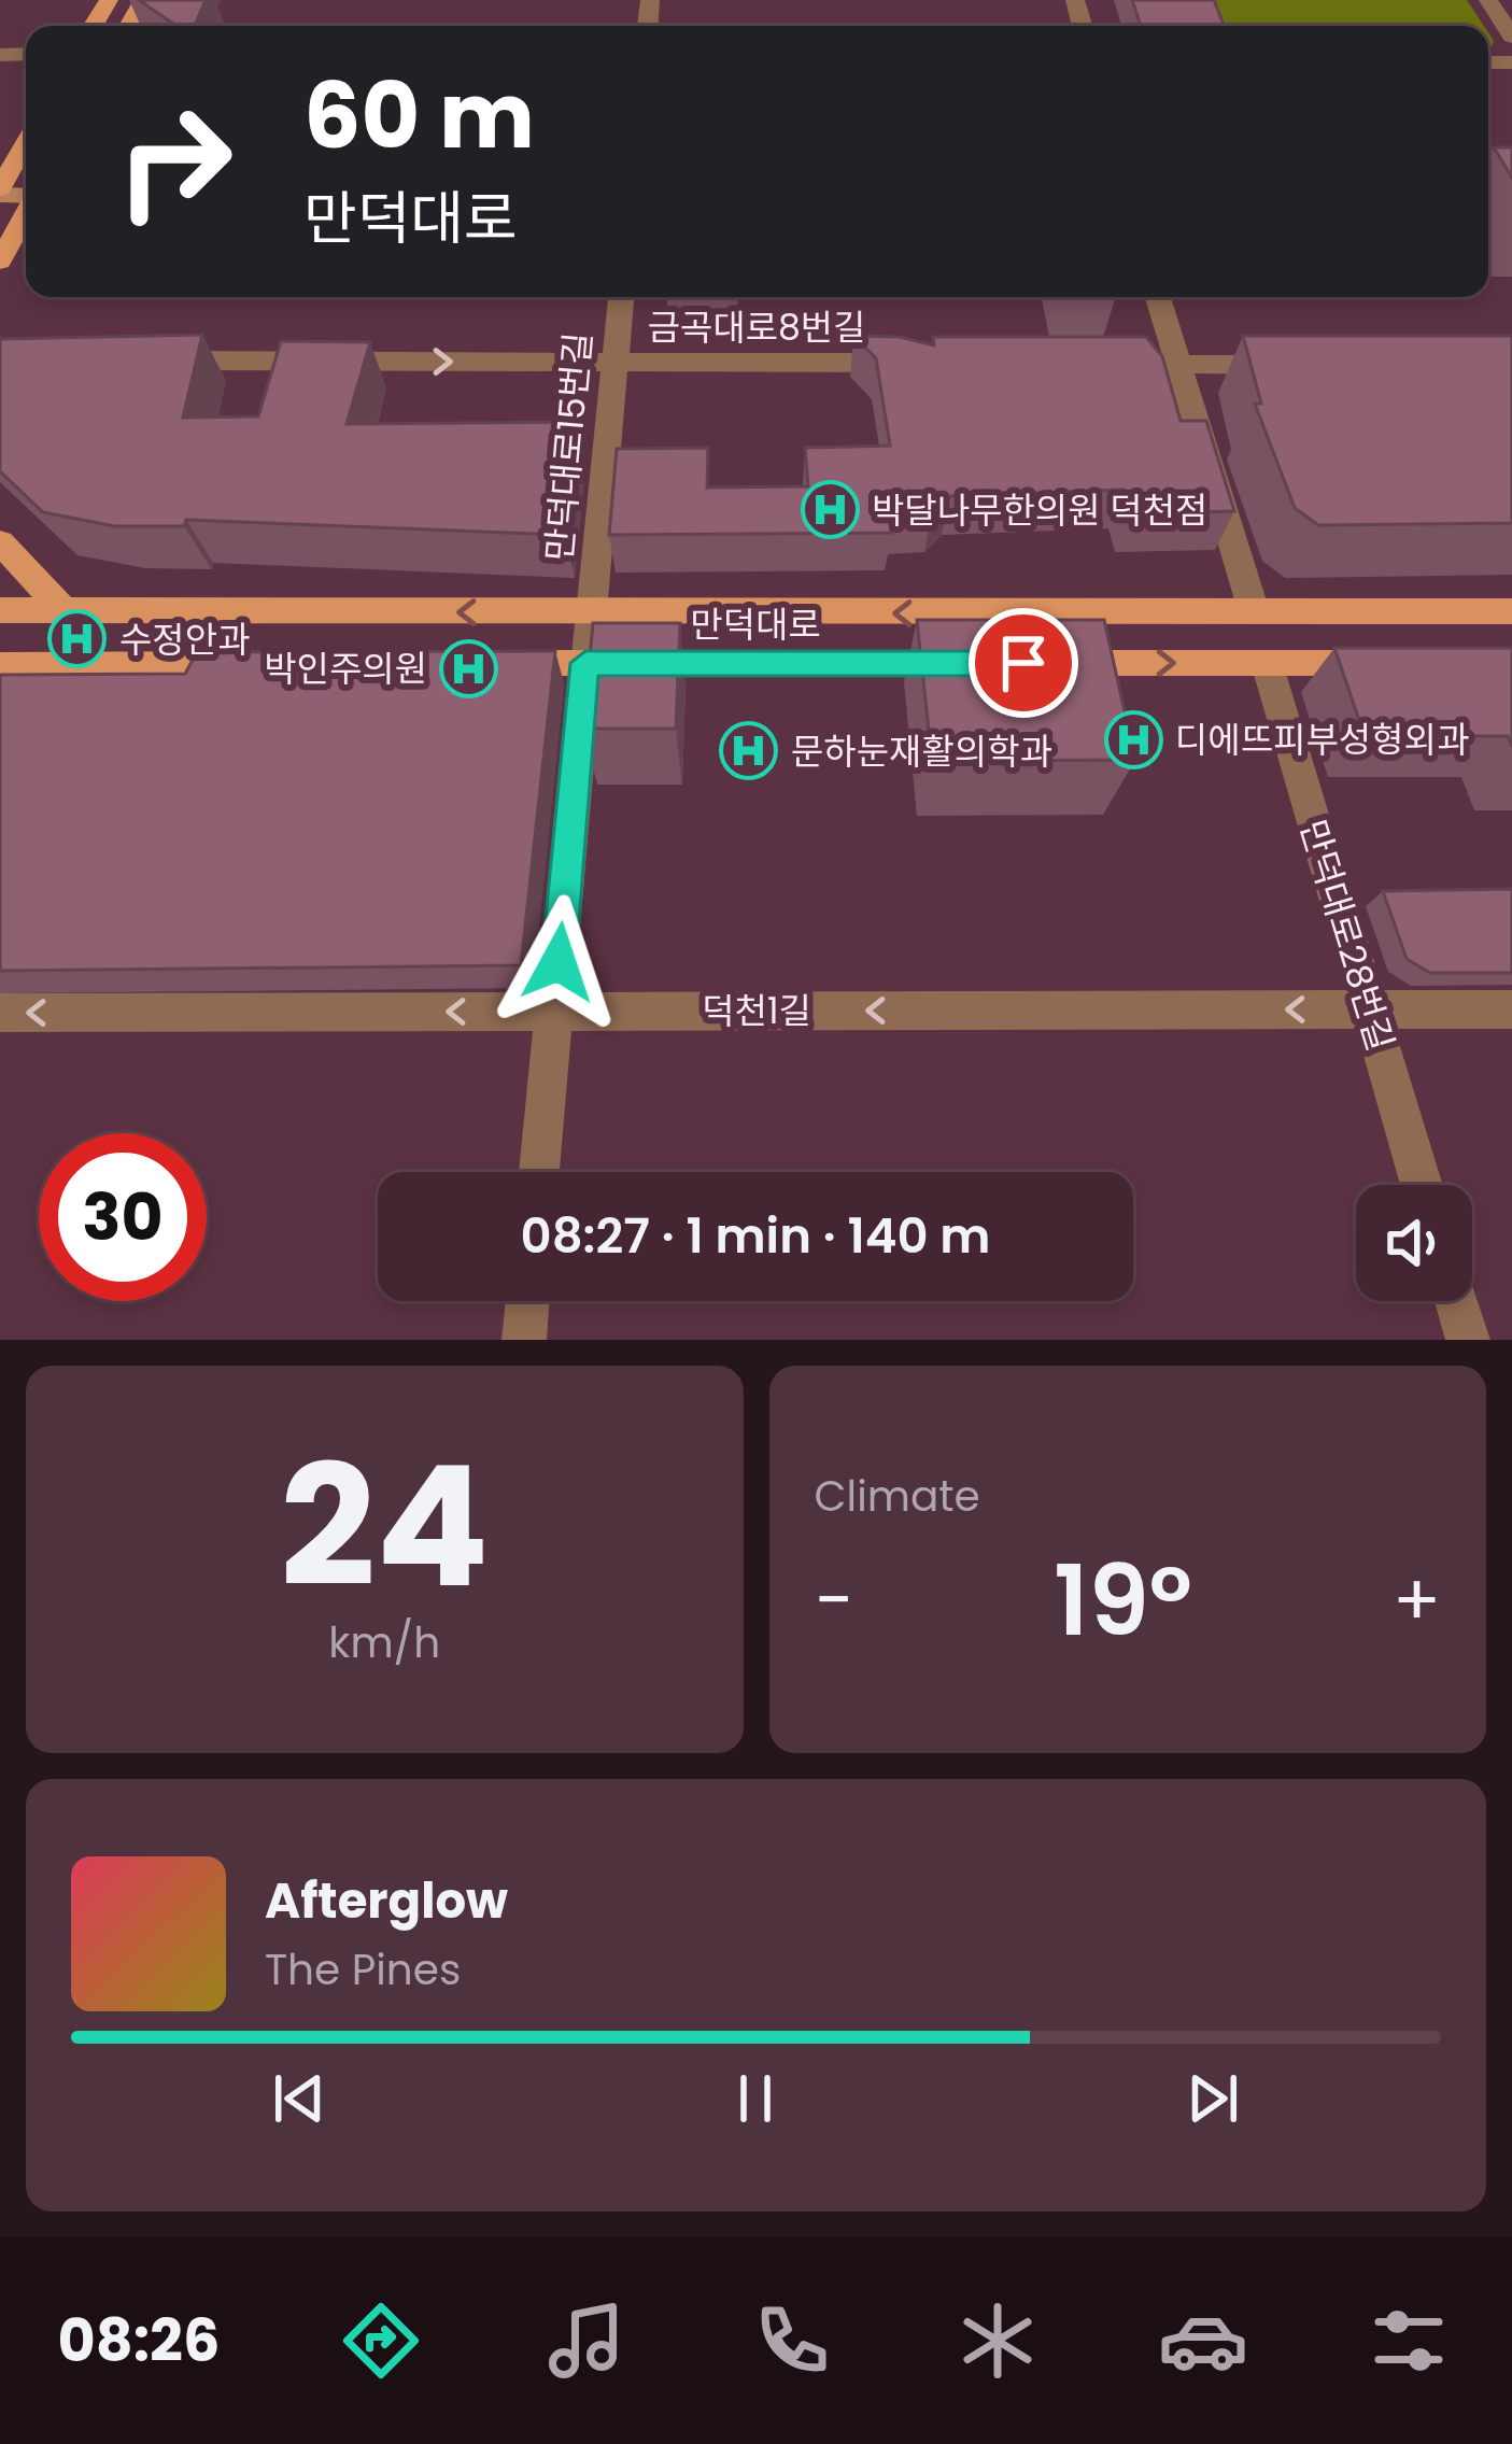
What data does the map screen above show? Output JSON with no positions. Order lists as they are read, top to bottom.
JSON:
{
  "streets": {
    "main road": ["만덕대로"],
    "street": [
      "금곡대로8번길",
      "만덕대로15번길",
      "만덕대로28번길",
      "덕천1길"
    ]
  },
  "crossings": [
    ["금곡대로8번길", "만덕대로15번길"],
    ["만덕대로15번길", "만덕대로"],
    ["만덕대로15번길", "덕천1길"],
    ["만덕대로28번길", "덕천1길"]
  ],
  "one_way": ["금곡대로8번길", "덕천1길"],
  "places": {
    "hospital": [
      "박달나무한의원 덕천점",
      "수정안과",
      "박인주의원",
      "디에뜨피부성형외과",
      "문하눈재활의학과"
    ]
  },
  "page": {
    "turn": ["60 m", "만덕대로"],
    "limit": "30",
    "trip": "08:27 · 1 min · 140 m",
    "tile": [
      ["24", "km/h"],
      "Climate"
    ],
    "heat": ["−", "19°", "+"],
    "song": ["Afterglow", "The Pines"],
    "tabs": "08:26"
  }
}
